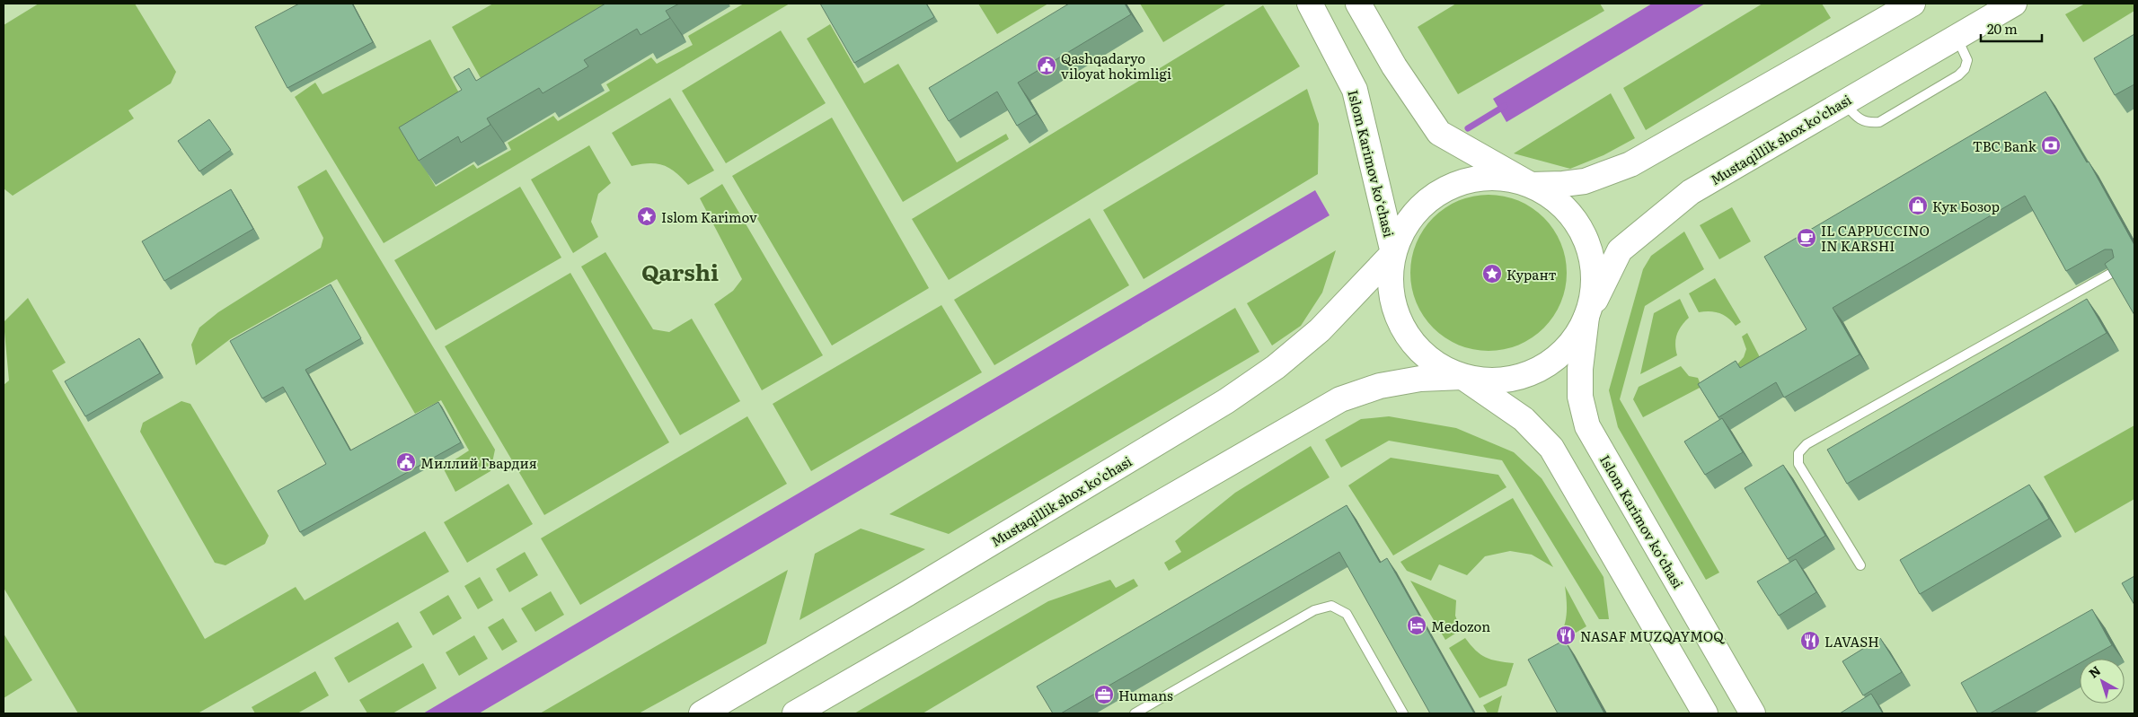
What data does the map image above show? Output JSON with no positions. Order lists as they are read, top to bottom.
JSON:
{
  "streets": {
    "main road": ["Mustaqillik shox ko'chasi", "Islom Karimov ko‘chasi"]
  },
  "crossings": [
    ["Mustaqillik shox ko'chasi", "Islom Karimov ko‘chasi"]
  ],
  "districts": ["Qarshi"],
  "places": {
    "public building": ["Qashqadaryo viloyat hokimligi", "Миллий Гвардия"],
    "bank": ["TBC Bank"],
    "shop": ["Кук Бозор"],
    "place": ["Islom Karimov", "Курант"],
    "cafe": ["IL CAPPUCCINO IN KARSHI"],
    "hotel": ["Medozon"],
    "restaurant": ["NASAF MUZQAYMOQ", "LAVASH"],
    "office": ["Humans"]
  },
  "scale_bar": "20 m",
  "north": "top left"
}
